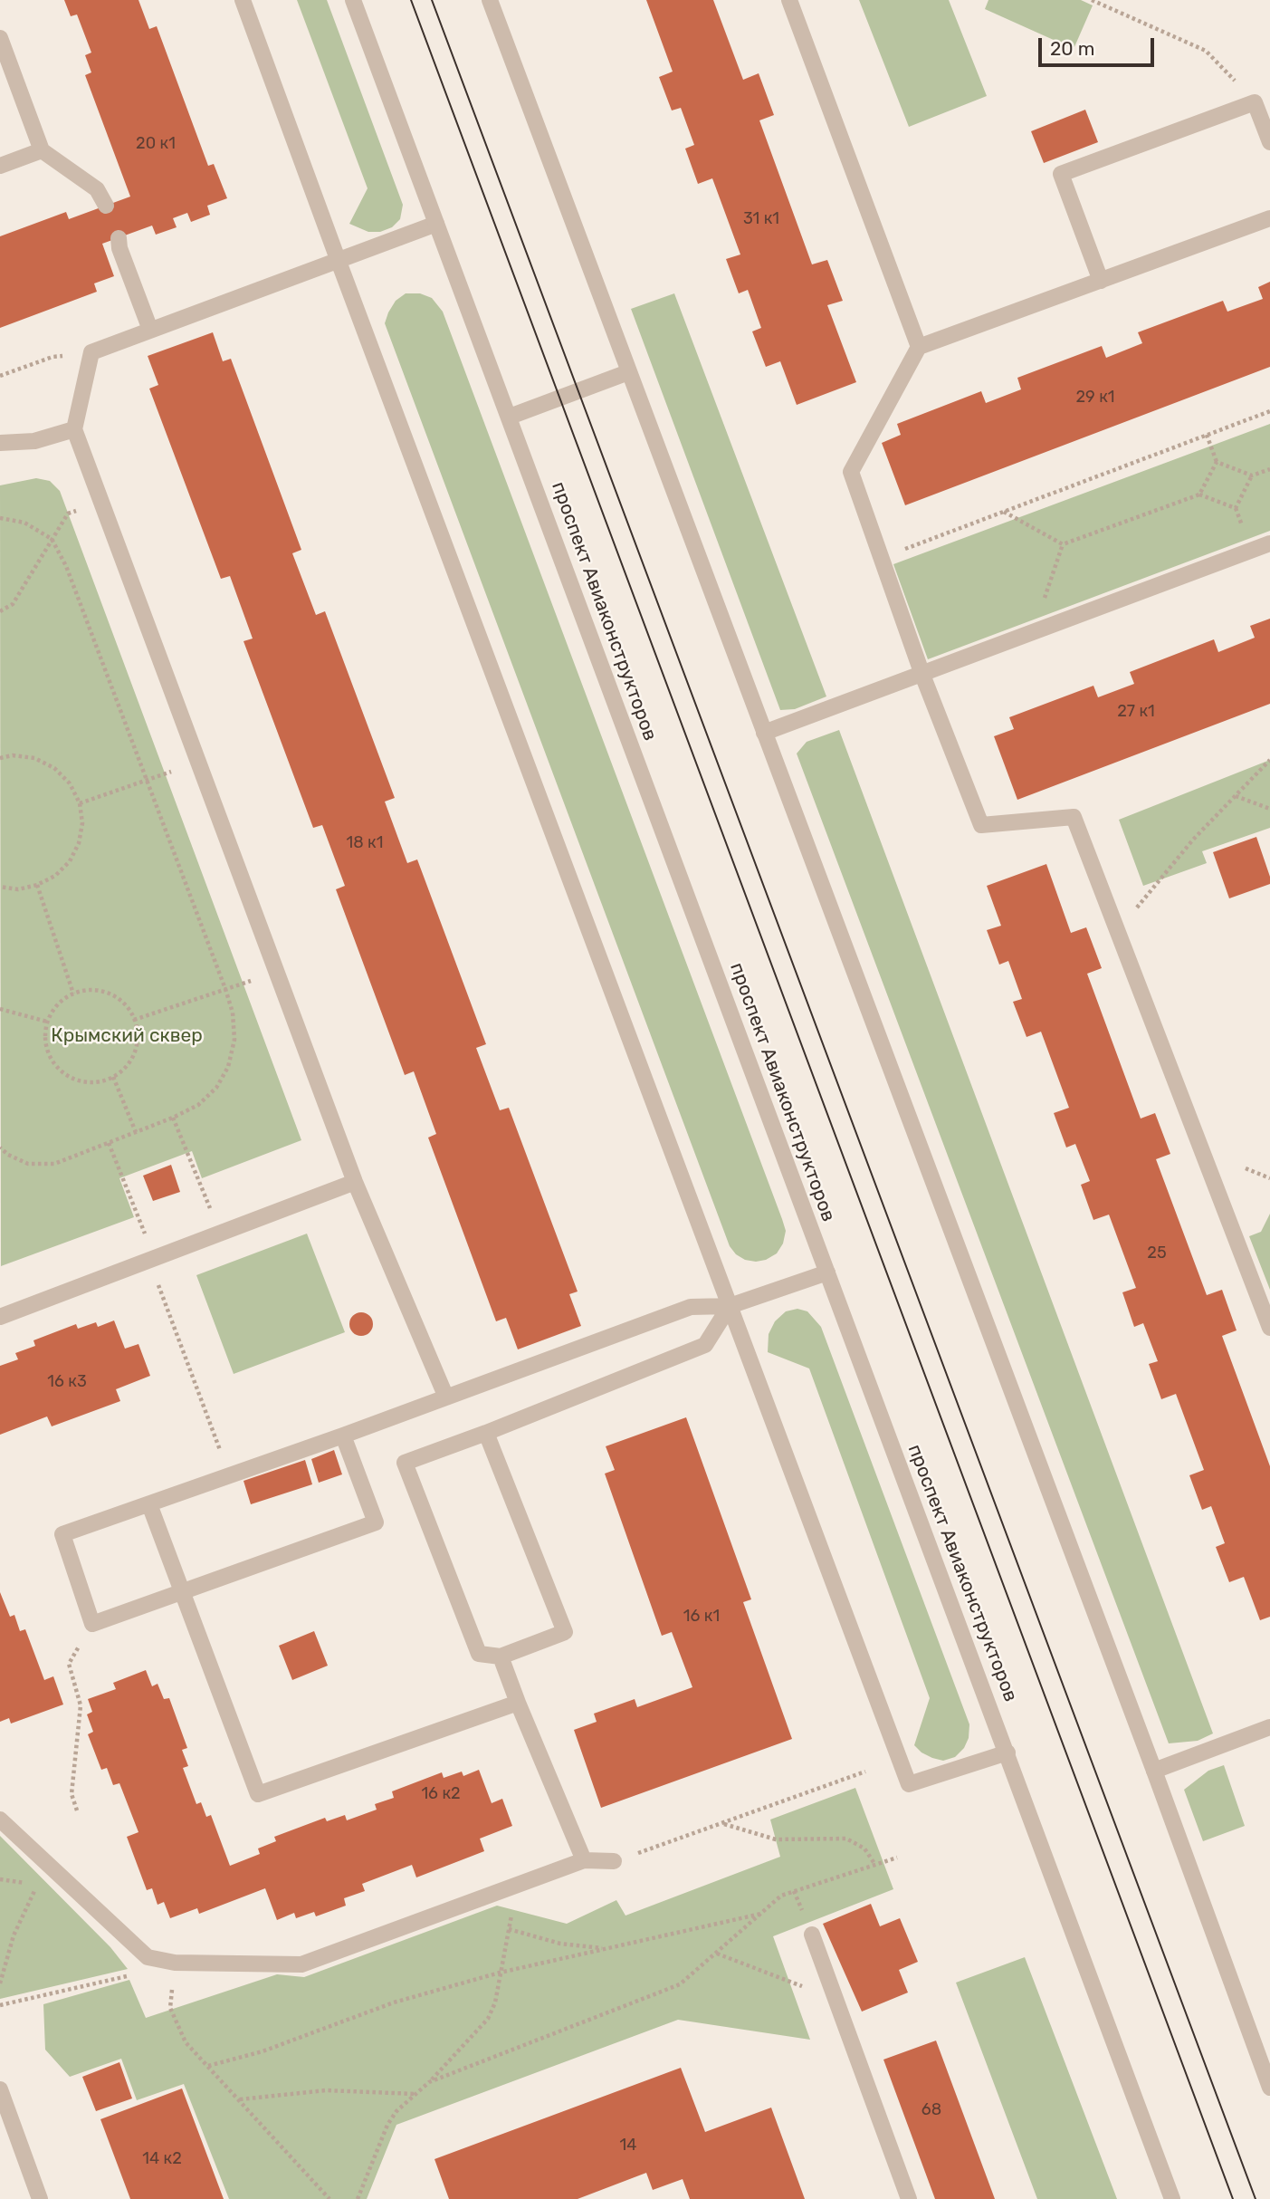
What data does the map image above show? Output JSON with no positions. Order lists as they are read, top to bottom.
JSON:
{
  "streets": {
    "street": ["проспект Авиаконструкторов"]
  },
  "parks": ["Крымский сквер"],
  "house_numbers": [
    "20 к1",
    "31 к1",
    "29 к1",
    "27 к1",
    "18 к1",
    "25",
    "16 к3",
    "16 к1",
    "16 к2",
    "68",
    "14",
    "14 к2"
  ],
  "scale_bar": "20 m"
}
